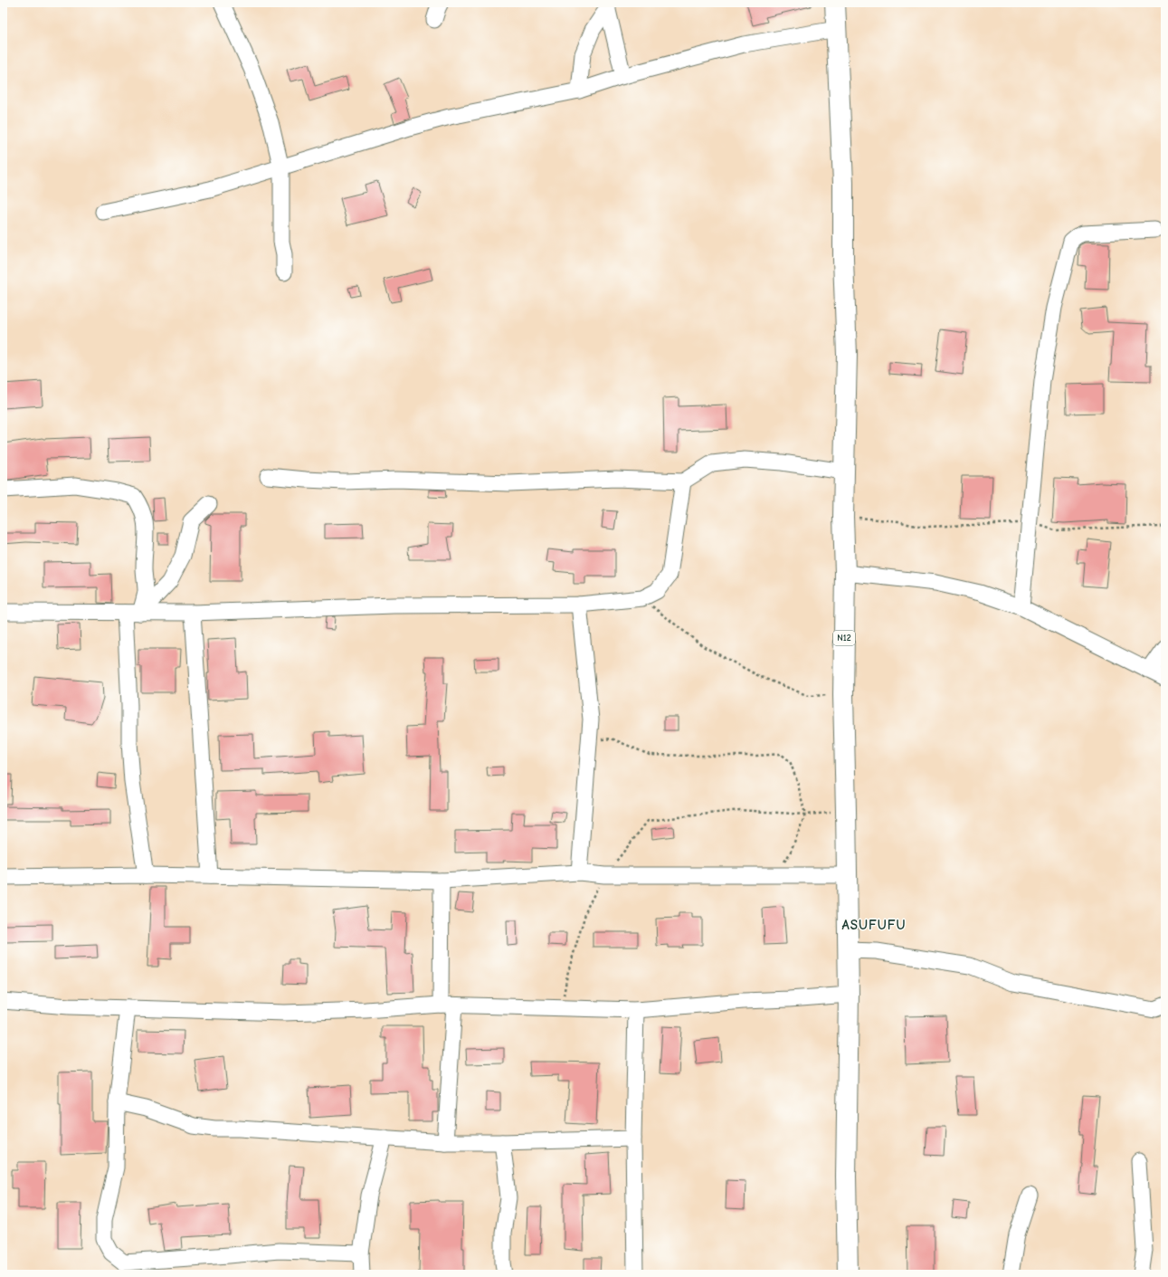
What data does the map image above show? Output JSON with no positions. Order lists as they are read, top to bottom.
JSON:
{
  "streets": {
    "highway": ["N12"]
  },
  "districts": ["ASUFUFU"]
}
